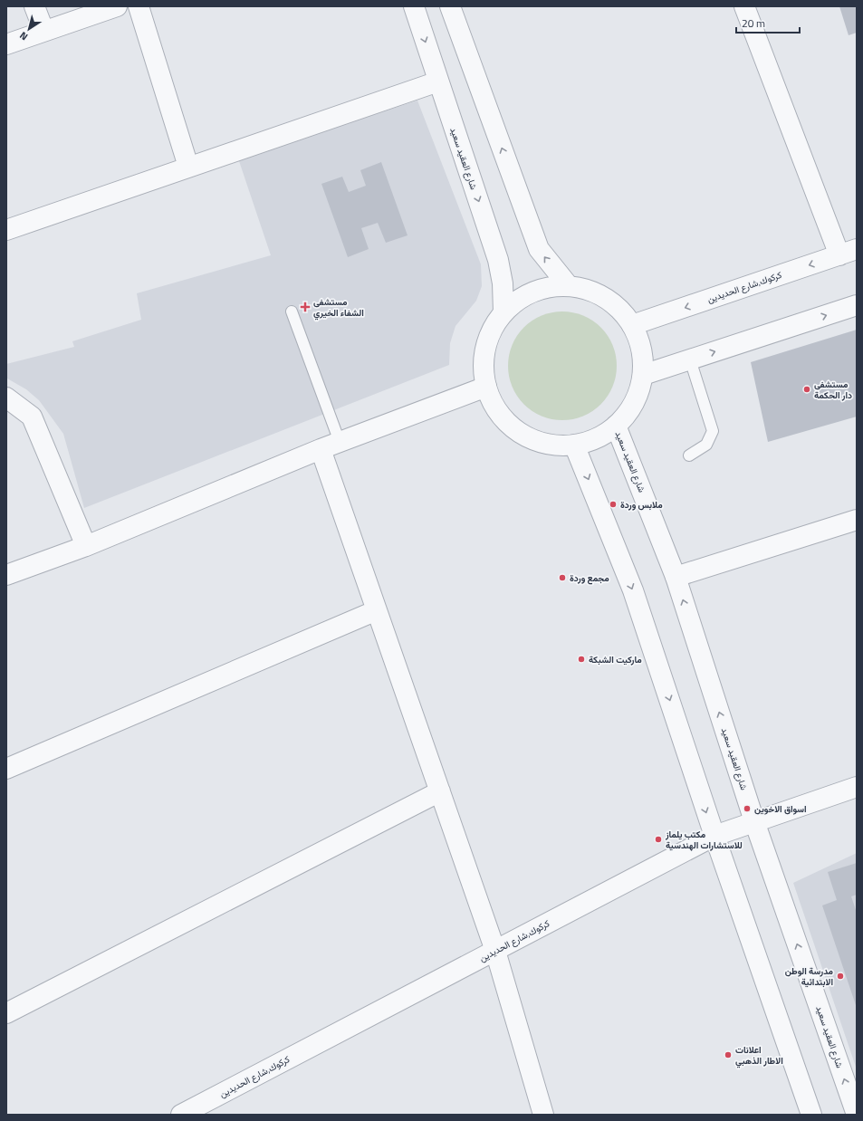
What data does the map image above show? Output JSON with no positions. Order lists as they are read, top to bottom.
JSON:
{
  "streets": {
    "street": ["شارع العقيد سعيد", "كركوك,شارع الحديدين"]
  },
  "crossings": [
    ["شارع العقيد سعيد", "كركوك,شارع الحديدين"]
  ],
  "places": {
    "health": ["مستشفى الشفاء الخيري"],
    "other": [
      "مستشفى دار الحكمة",
      "ملابس وردة",
      "مجمع وردة",
      "ماركيت الشبكة",
      "اسواق الاخوين",
      "مكتب يلماز للاستشارات الهندسية",
      "مدرسة الوطن الابتدائية",
      "اعلانات الاطار الذهبي"
    ]
  },
  "scale_bar": "20 m",
  "north": "bottom left"
}
